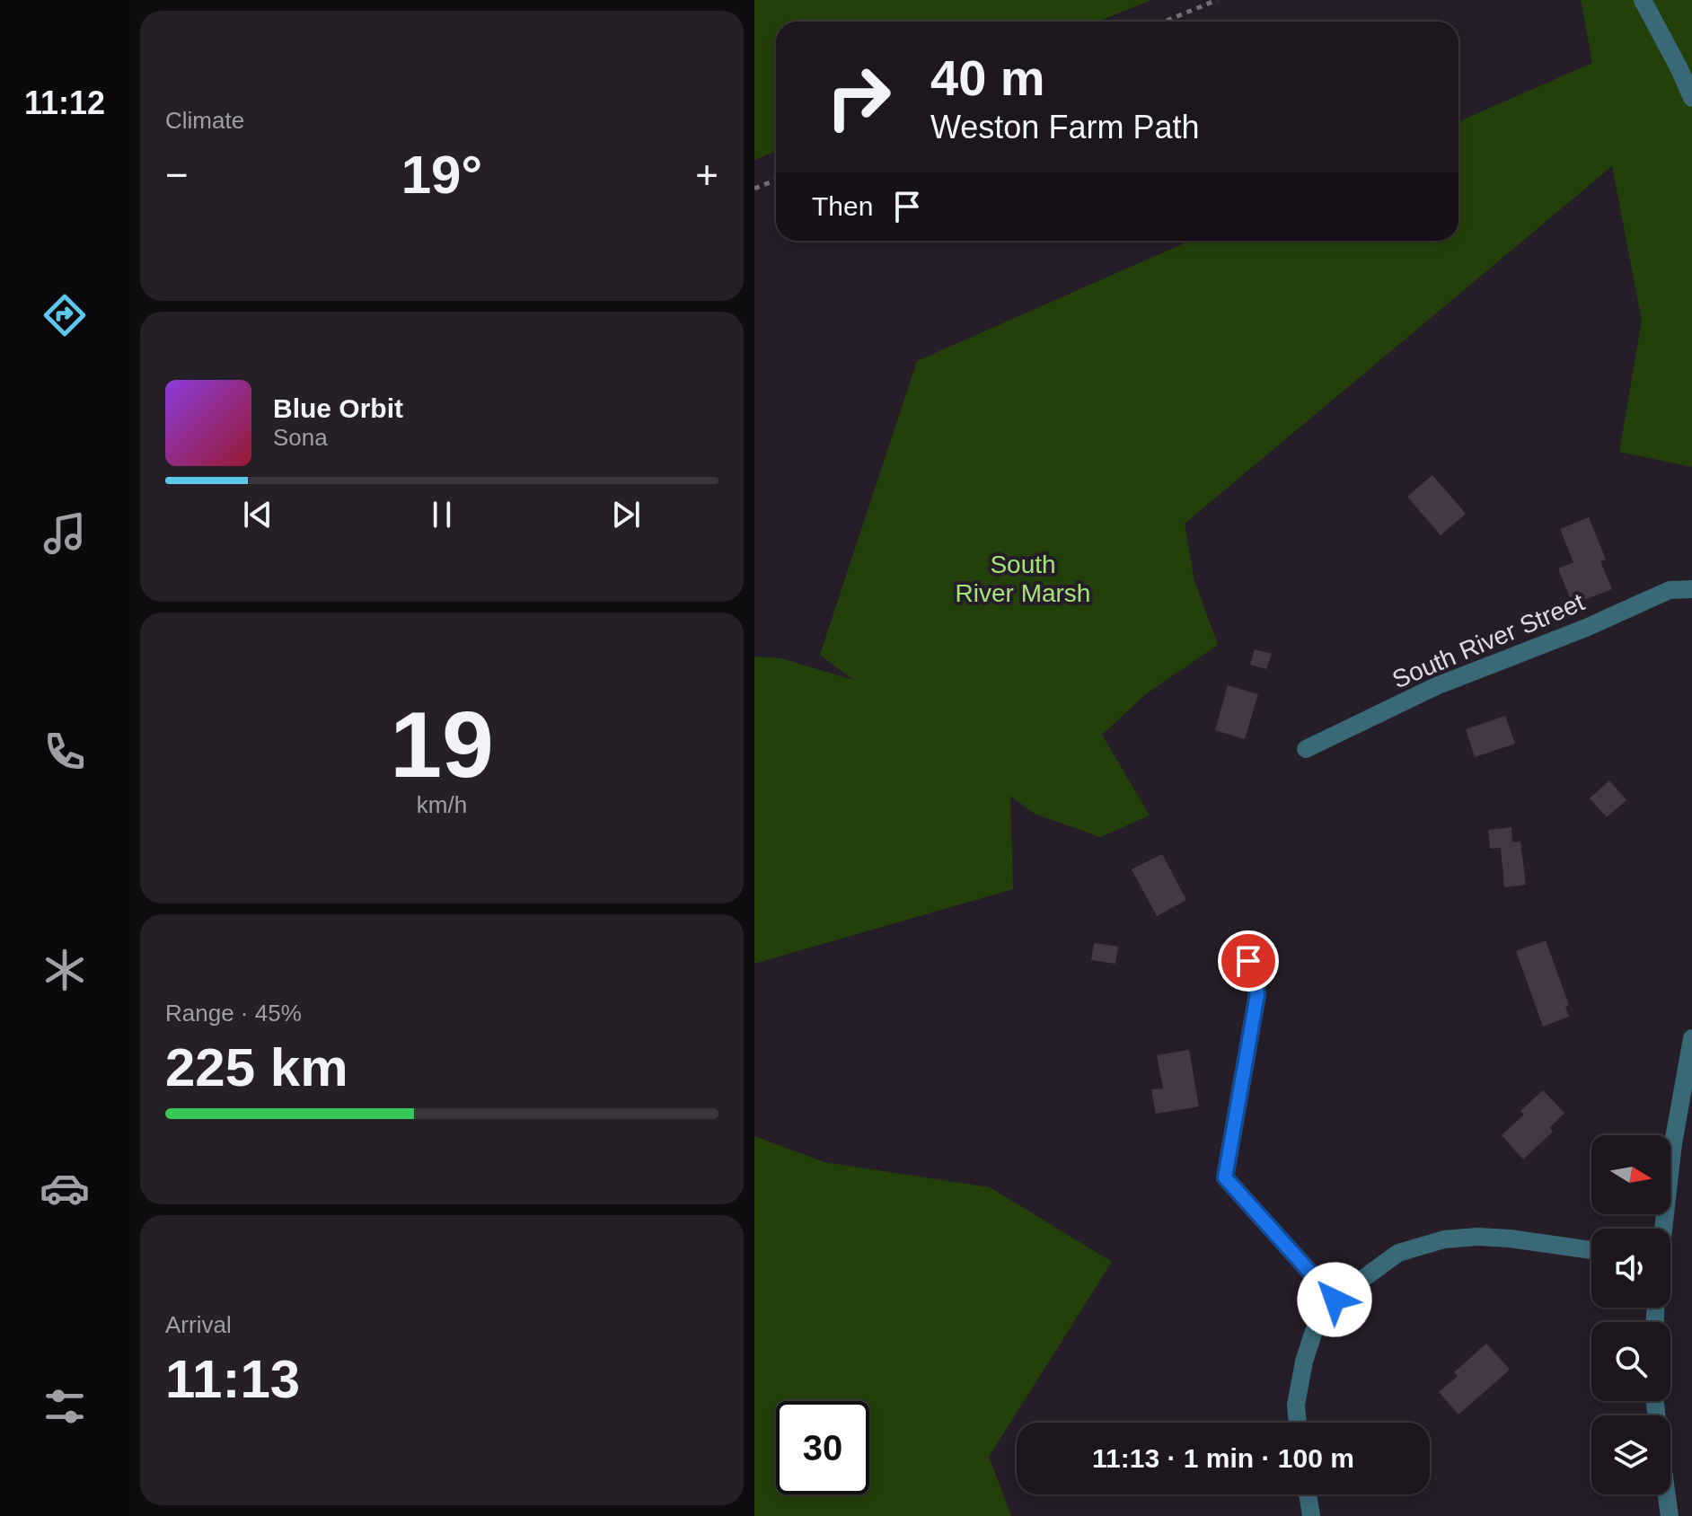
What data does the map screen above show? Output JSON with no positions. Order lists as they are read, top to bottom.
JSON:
{
  "streets": {
    "street": ["South River Street"]
  },
  "parks": ["South River Marsh"],
  "north": "right",
  "page": {
    "tabs": "11:12",
    "tile": [
      "Climate",
      ["19", "km/h"],
      ["Range · 45%", "225 km"],
      ["Arrival", "11:13"]
    ],
    "turn": ["40 m", "Weston Farm Path"],
    "heat": ["−", "19°", "+"],
    "then": "Then",
    "song": ["Blue Orbit", "Sona"],
    "limit": "30",
    "trip": "11:13 · 1 min · 100 m"
  }
}
